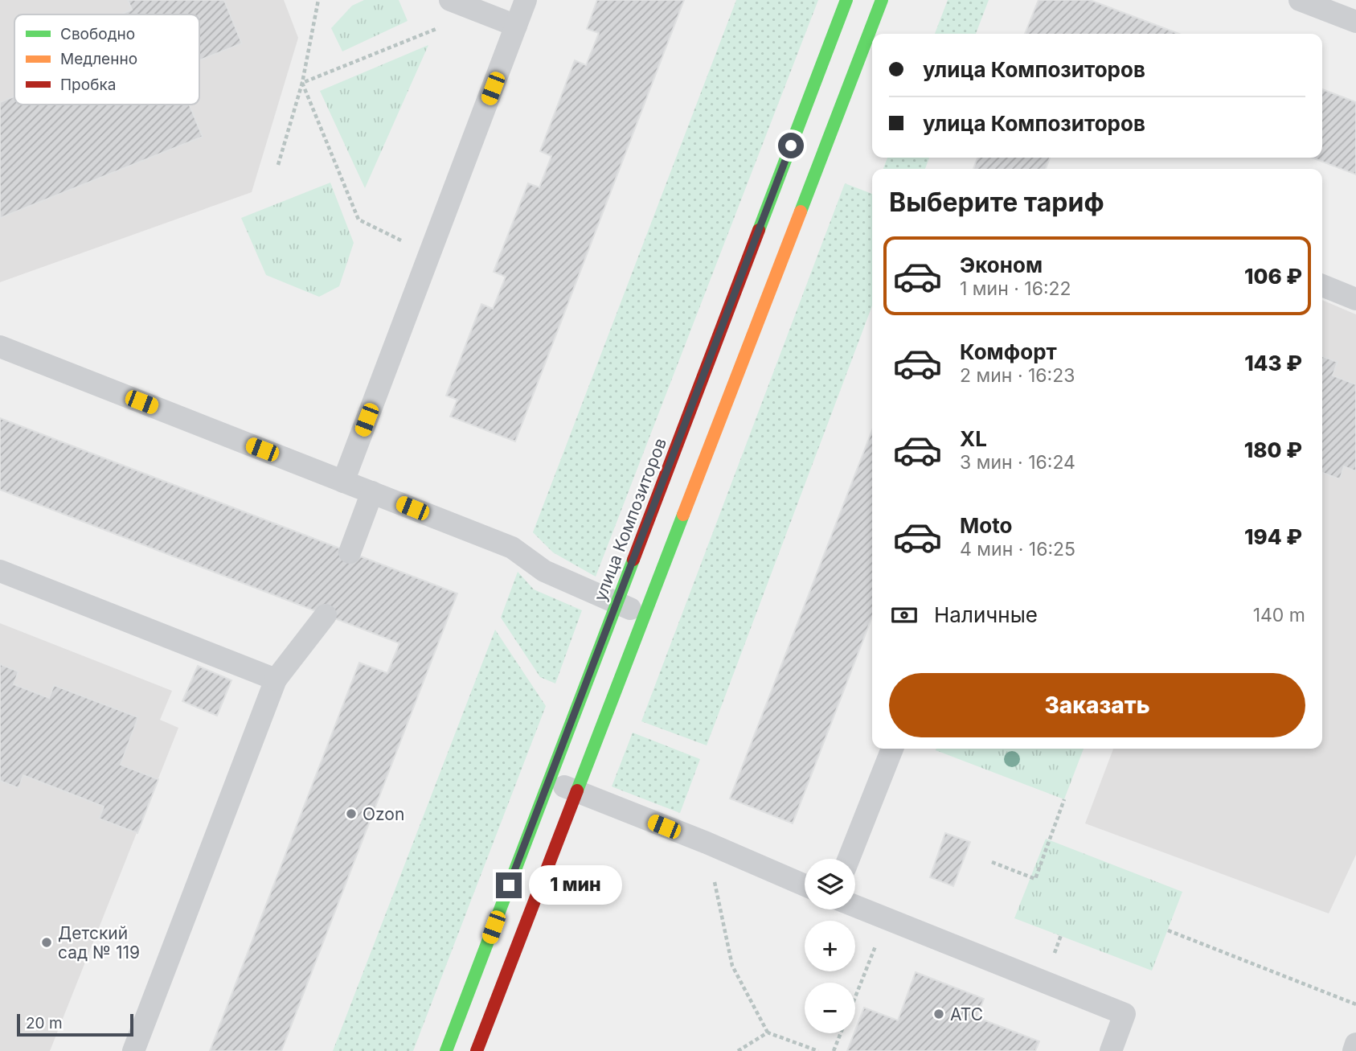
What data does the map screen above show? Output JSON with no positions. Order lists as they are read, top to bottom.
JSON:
{
  "streets": {
    "street": ["улица Композиторов"]
  },
  "places": ["Ozon", "Детский сад № 119", "АТС"],
  "legend": ["Свободно", "Медленно", "Пробка"],
  "scale_bar": "20 m",
  "page": {
    "banner": ["улица Композиторов", "улица Композиторов"],
    "heading": "Выберите тариф",
    "list": [
      {
        "name": "Эконом",
        "note": "1 мин · 16:22",
        "value": "106 ₽"
      },
      {
        "name": "Комфорт",
        "note": "2 мин · 16:23",
        "value": "143 ₽"
      },
      {
        "name": "XL",
        "note": "3 мин · 16:24",
        "value": "180 ₽"
      },
      {
        "name": "Moto",
        "note": "4 мин · 16:25",
        "value": "194 ₽"
      }
    ],
    "pay": ["Наличные", "140 m"],
    "buttons": "Заказать",
    "map_buttons": ["+", "−"],
    "bubble": "1 мин",
    "scale": "20 m"
  }
}
